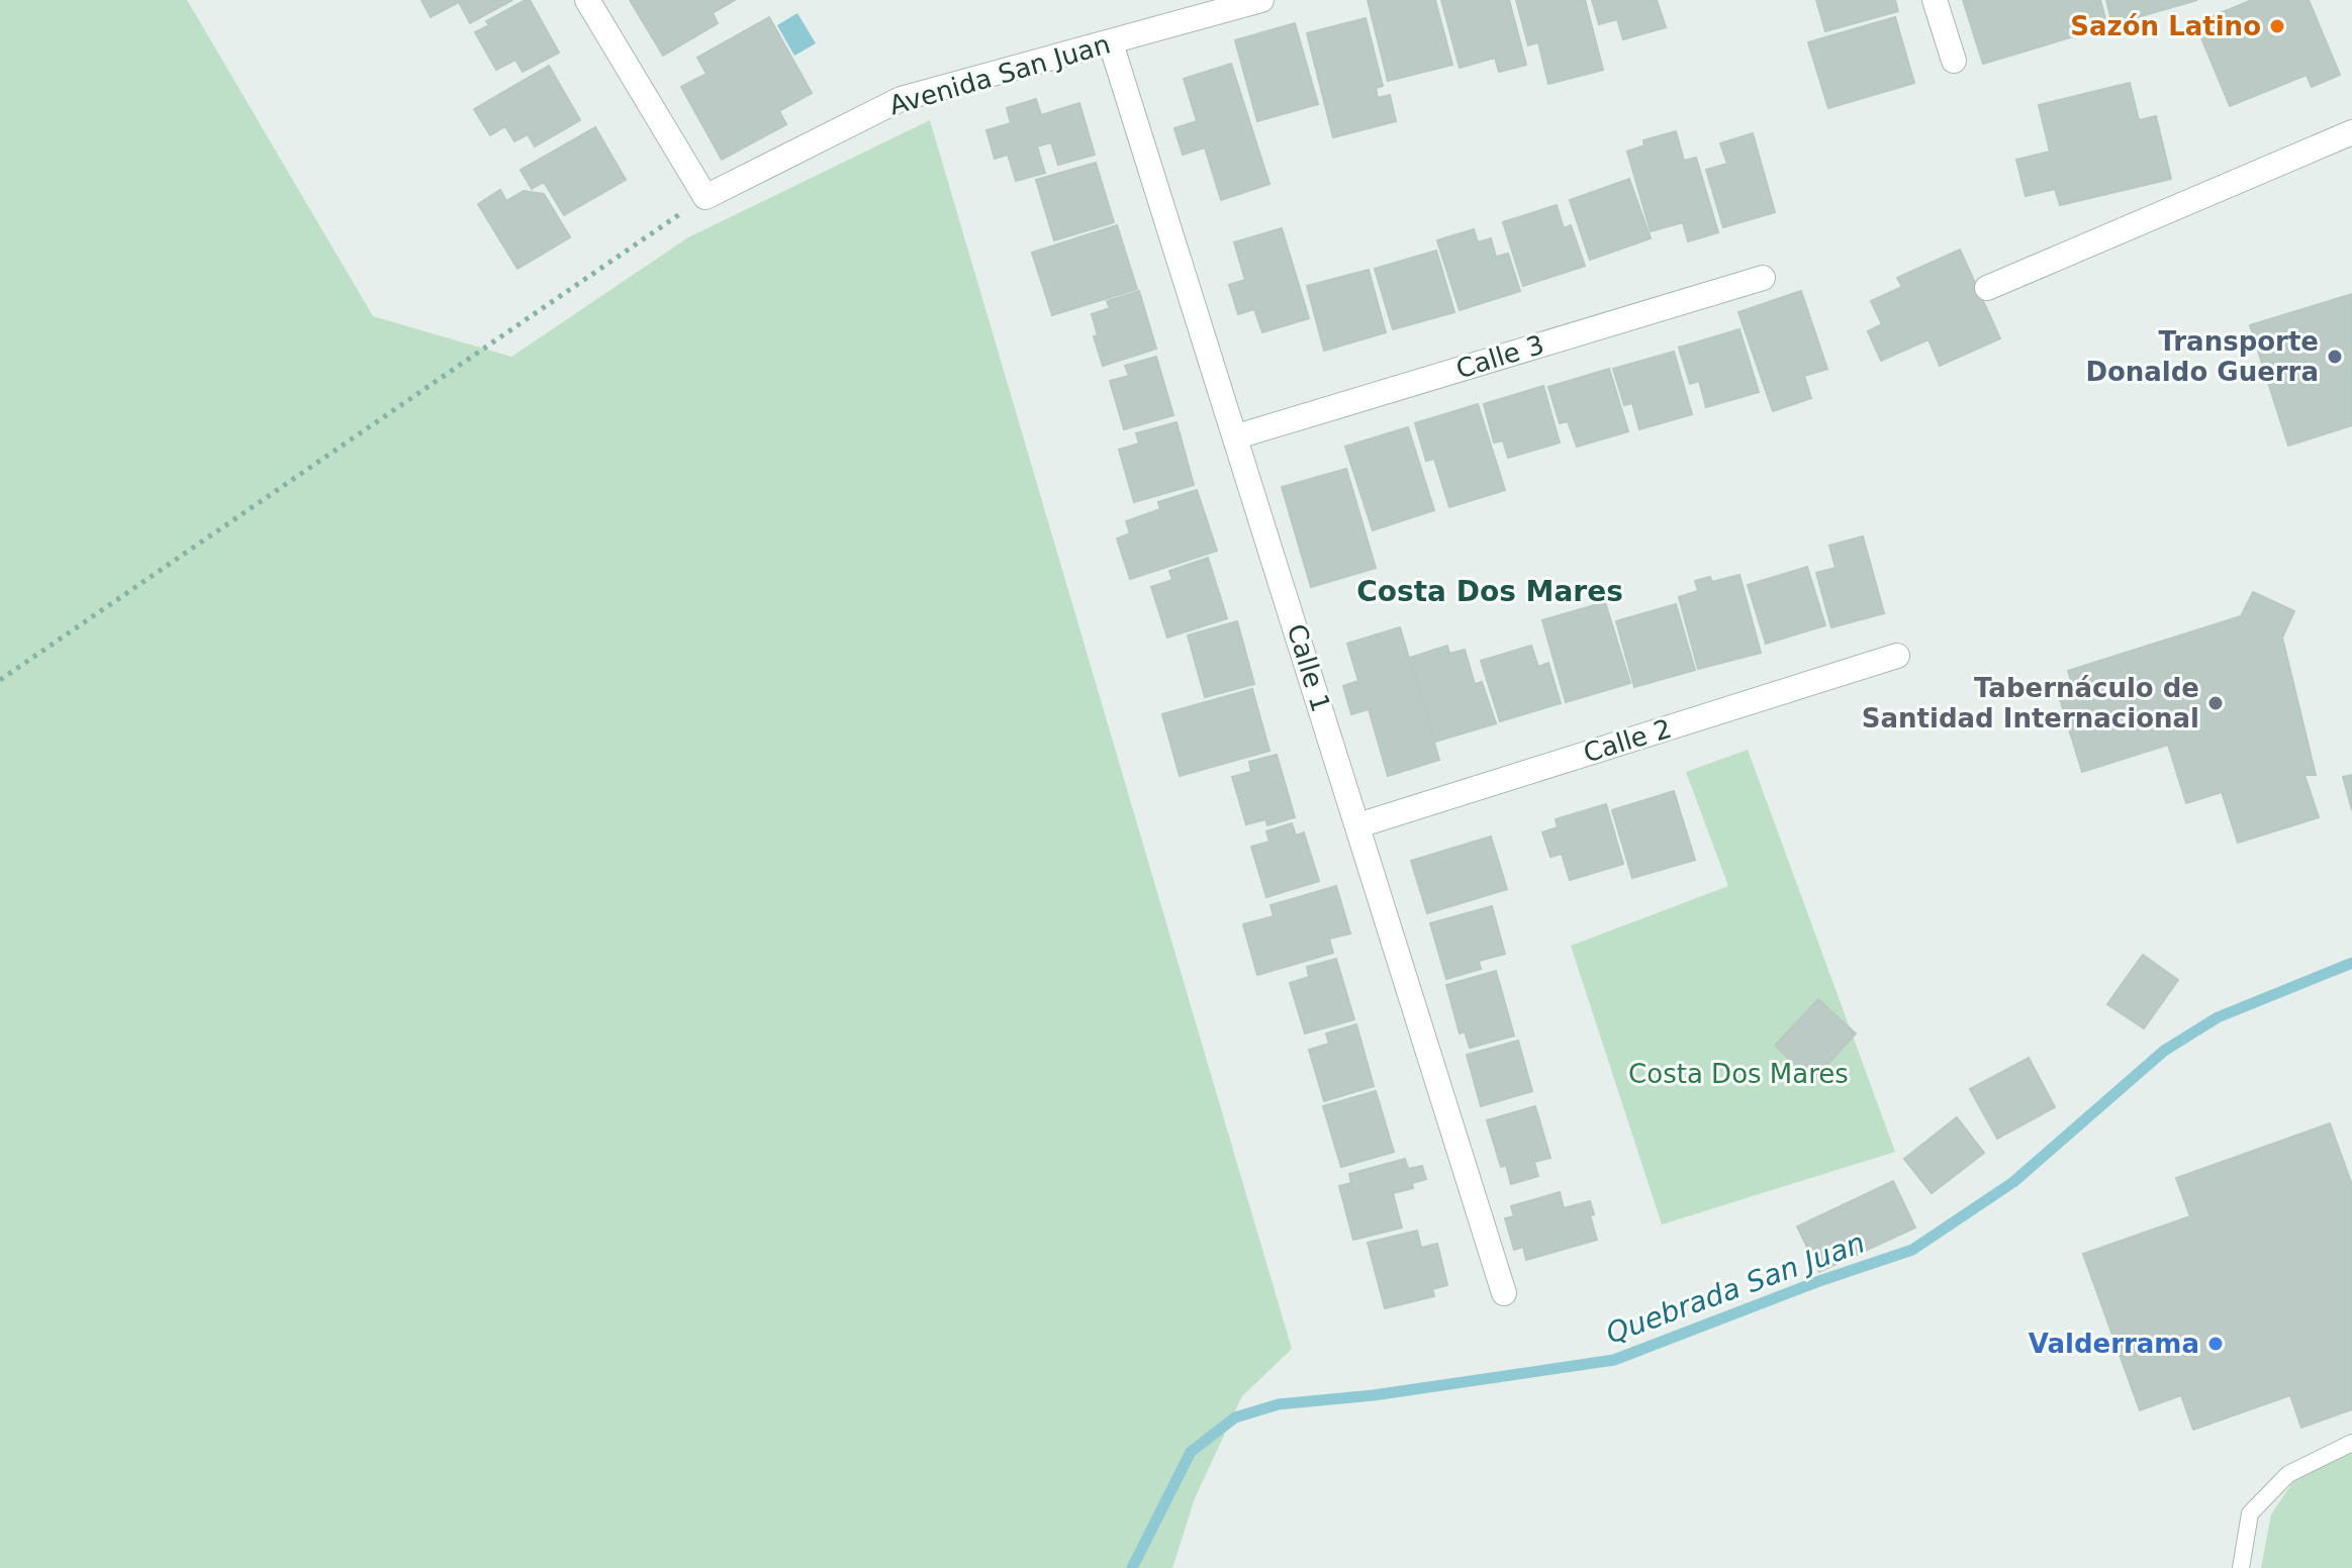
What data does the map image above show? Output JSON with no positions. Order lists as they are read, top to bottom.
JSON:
{
  "streets": {
    "street": [
      "Avenida San Juan",
      "Calle 3",
      "Calle 1",
      "Calle 2"
    ]
  },
  "crossings": [
    ["Avenida San Juan", "Calle 1"],
    ["Calle 3", "Calle 1"],
    ["Calle 1", "Calle 2"]
  ],
  "districts": ["Costa Dos Mares"],
  "water": ["Quebrada San Juan"],
  "parks": ["Costa Dos Mares"],
  "places": [
    "Sazón Latino",
    "Transporte Donaldo Guerra",
    "Tabernáculo de Santidad Internacional",
    "Valderrama"
  ]
}
